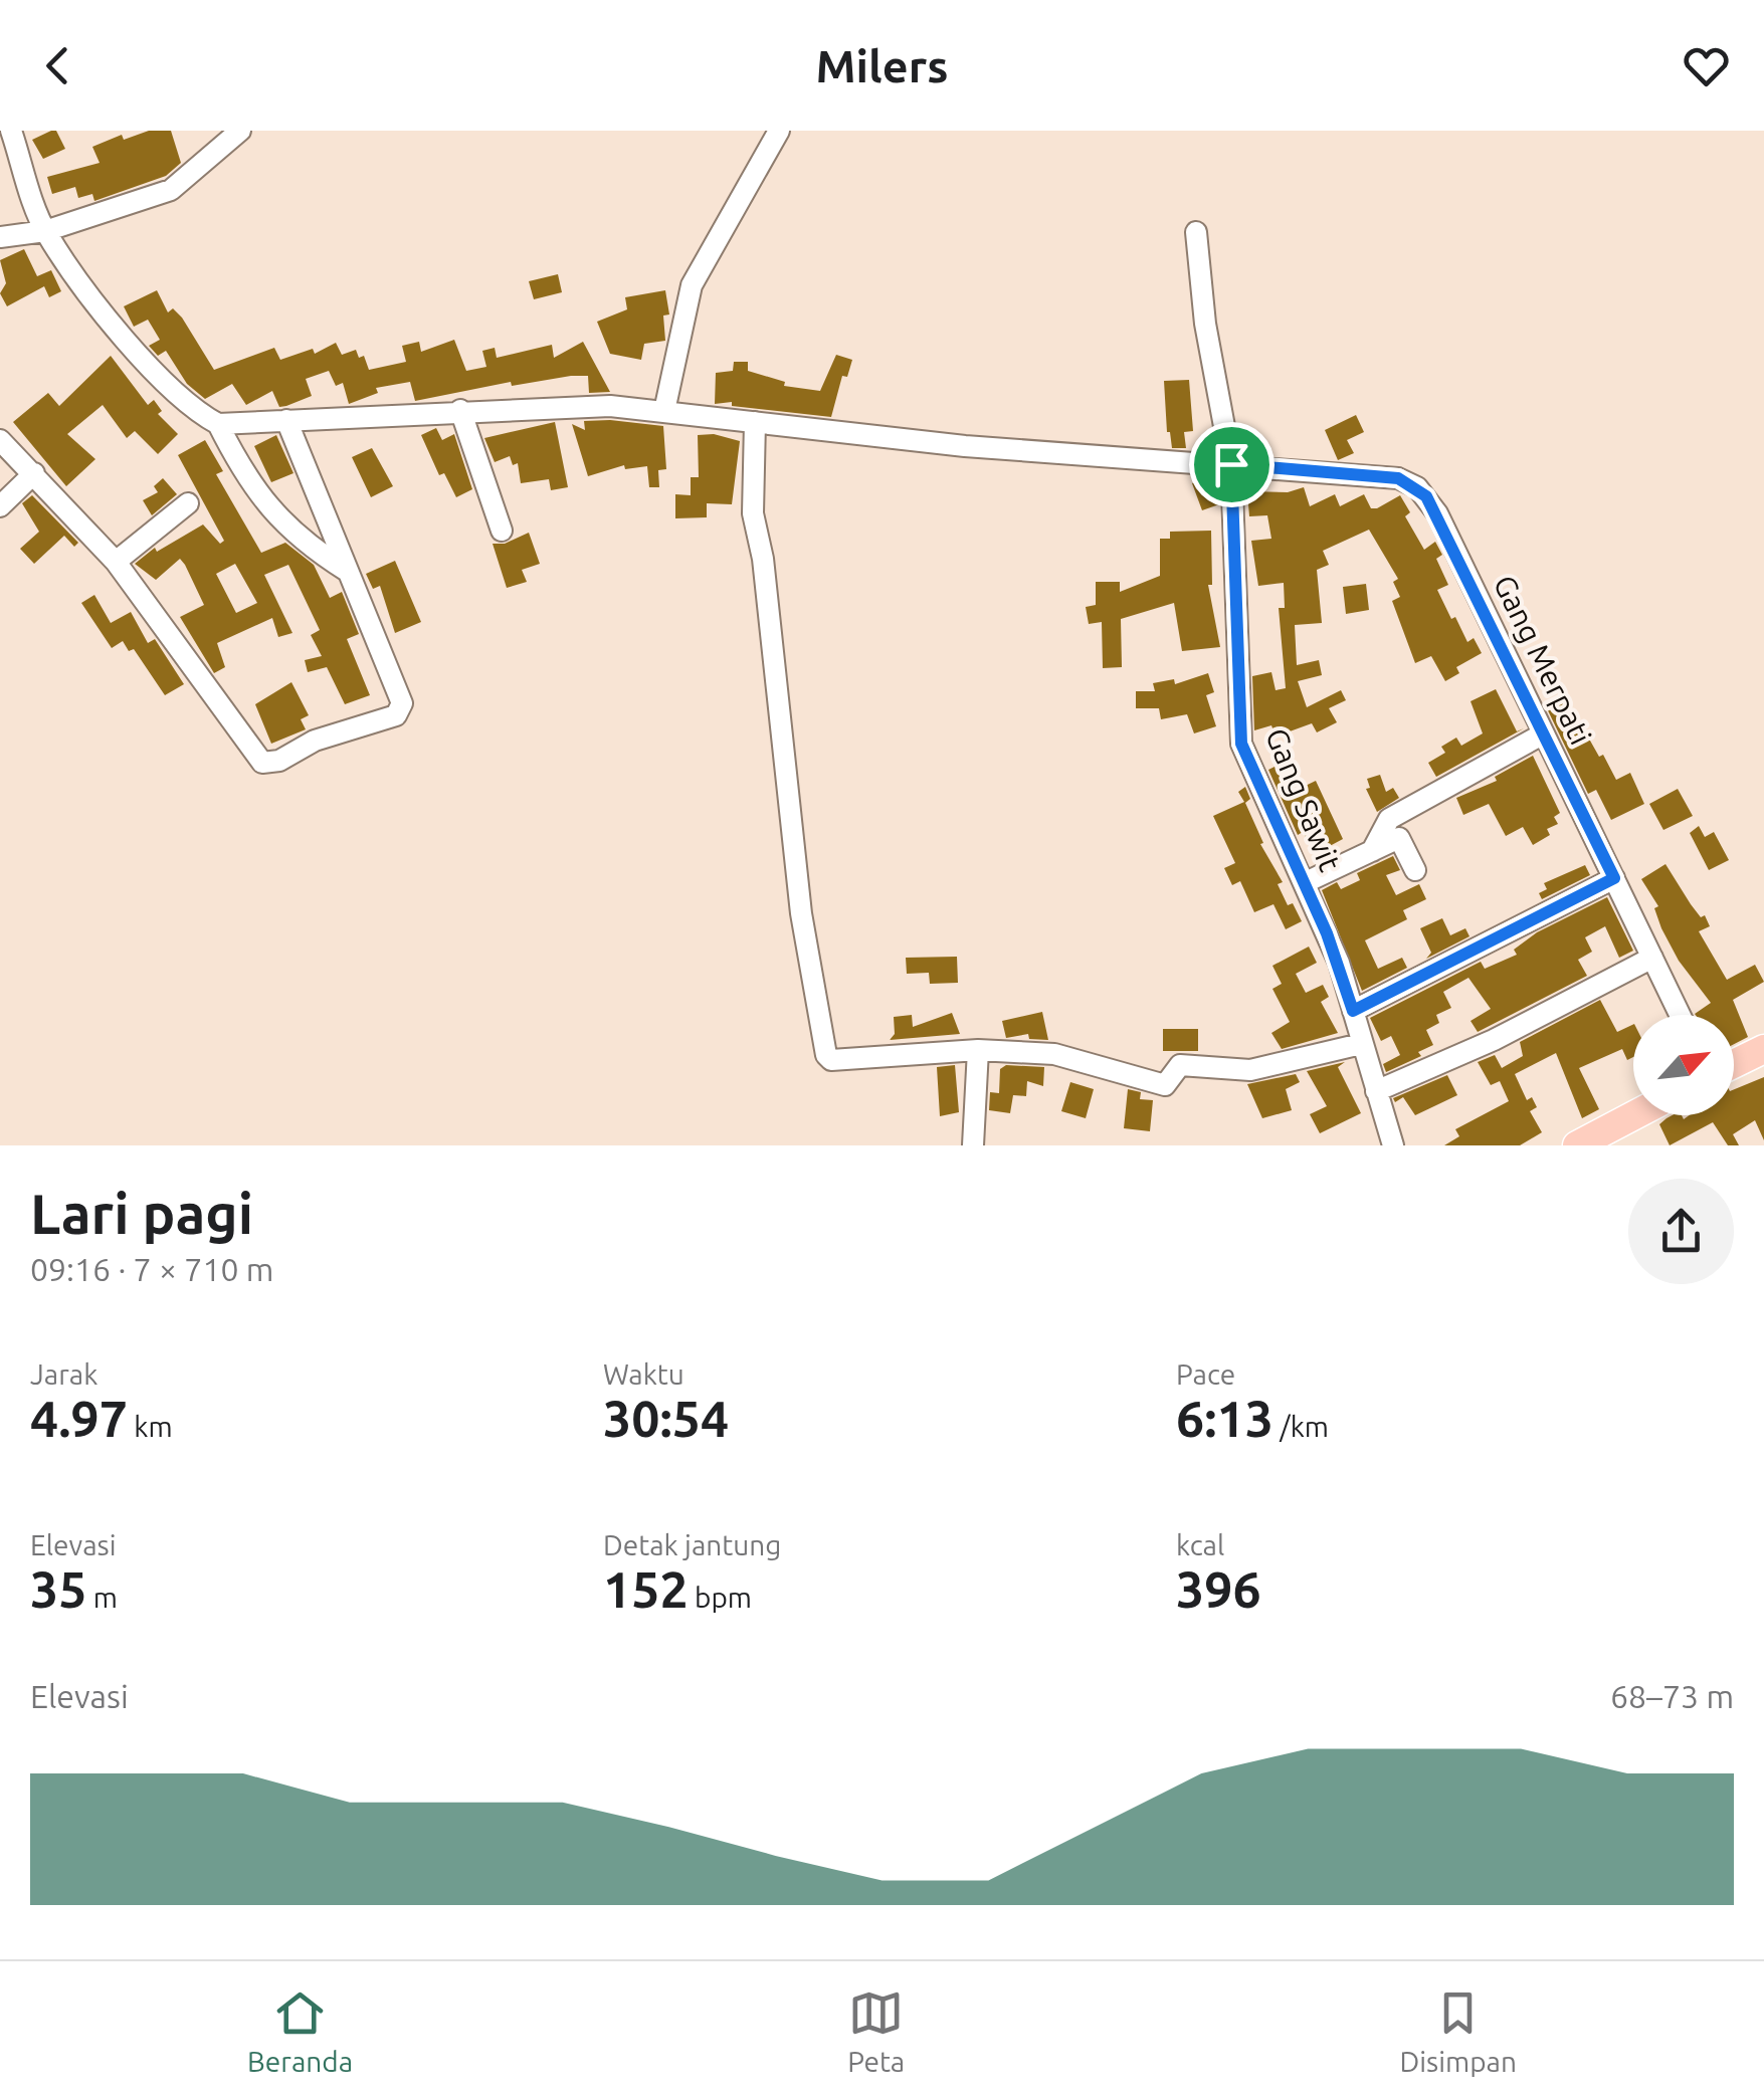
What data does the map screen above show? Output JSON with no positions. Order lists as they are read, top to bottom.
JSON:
{
  "streets": {
    "street": ["Gang Merpati", "Gang Sawit"]
  },
  "crossings": [
    ["Gang Merpati", "Gang Sawit"]
  ],
  "north": "top right",
  "page": {
    "header": "Milers",
    "heading": ["Lari pagi", "09:16 · 7 × 710 m"],
    "stats": [
      ["Jarak", "4.97 km"],
      ["Waktu", "30:54"],
      ["Pace", "6:13 /km"],
      ["Elevasi", "35 m"],
      ["Detak jantung", "152 bpm"],
      ["kcal", "396"]
    ],
    "chart": ["Elevasi", "68–73 m"],
    "tabs": ["Beranda", "Peta", "Disimpan"]
  }
}
